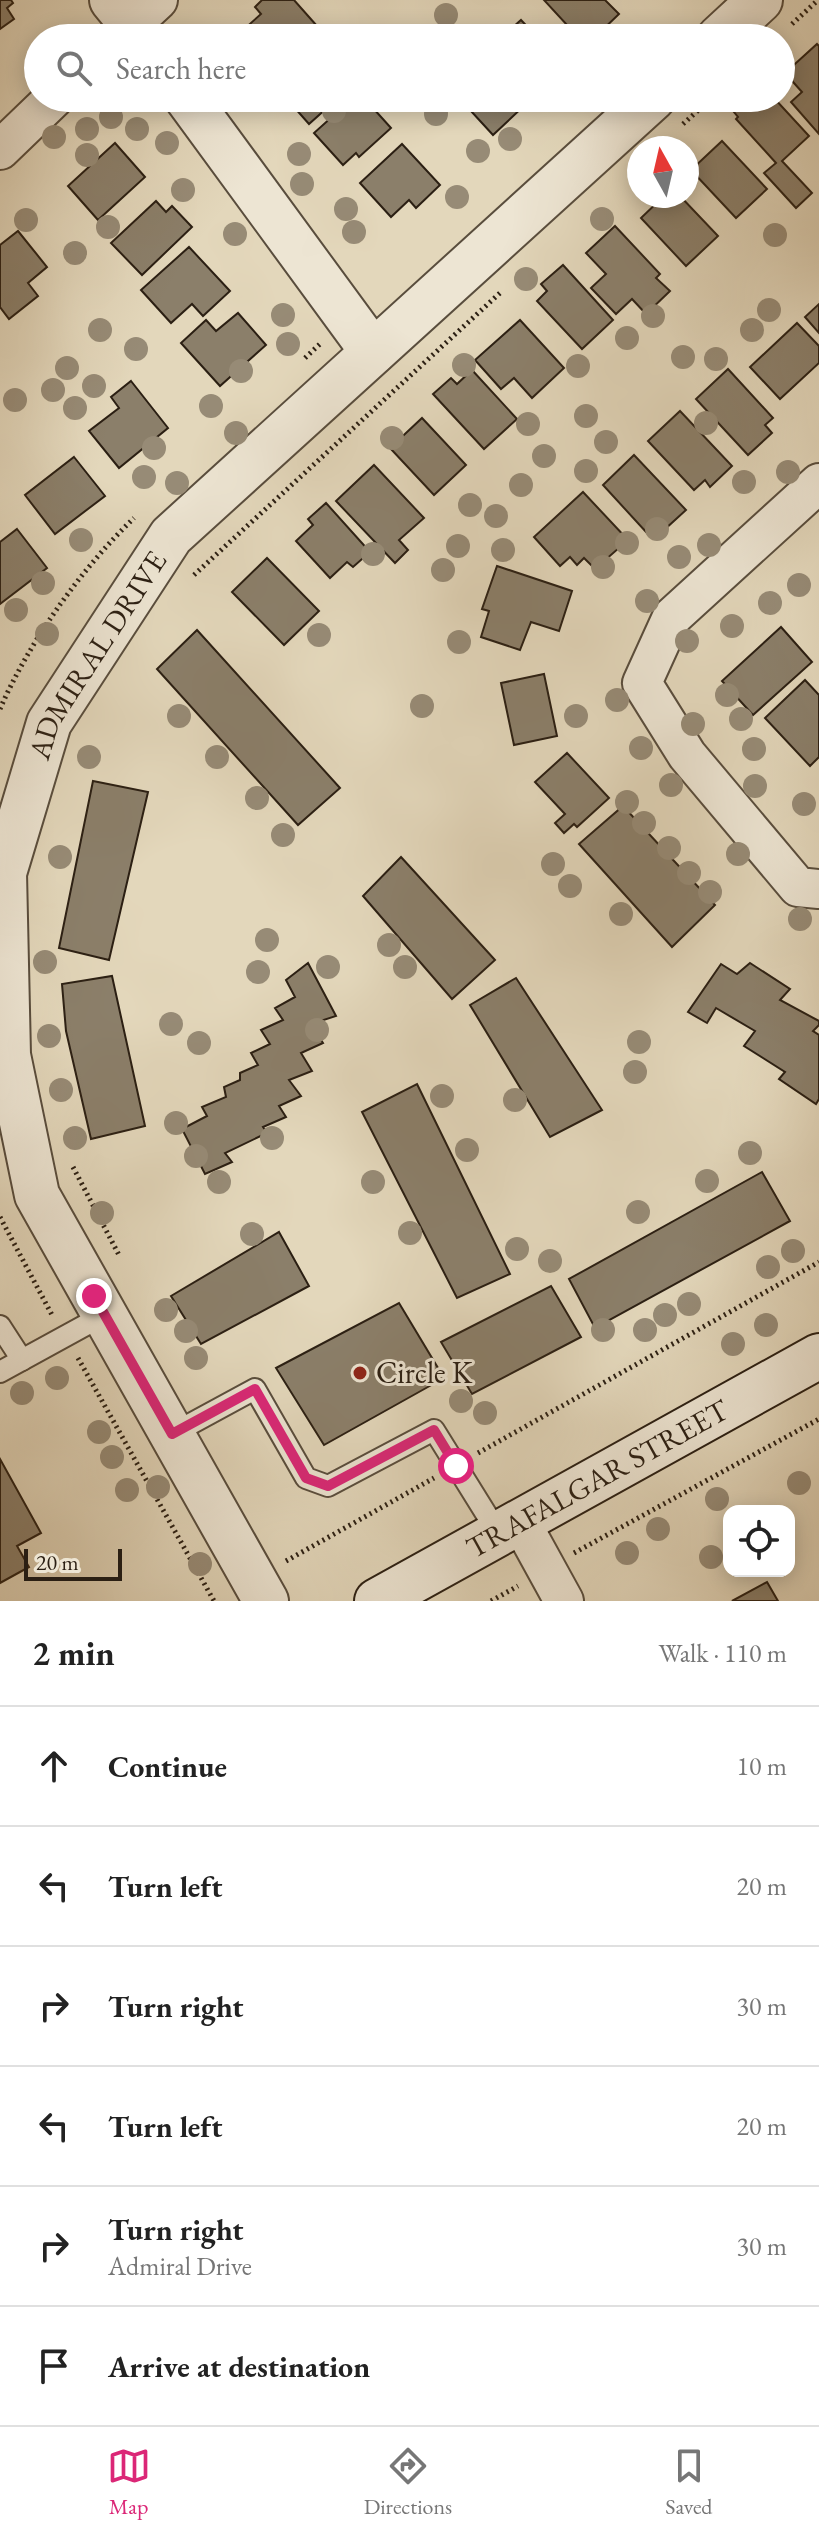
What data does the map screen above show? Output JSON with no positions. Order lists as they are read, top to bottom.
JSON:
{
  "streets": {
    "street": ["ADMIRAL DRIVE", "TRAFALGAR STREET"]
  },
  "places": ["Circle K"],
  "scale_bar": "20 m",
  "north": "top",
  "page": {
    "search": "Search here",
    "scale": "20 m",
    "heading": ["2 min", "Walk · 110 m"],
    "list": [
      ["Continue", "10 m"],
      ["Turn left", "20 m"],
      ["Turn right", "30 m"],
      ["Turn left", "20 m"],
      ["Turn right", "Admiral Drive", "30 m"],
      "Arrive at destination"
    ],
    "nav": ["Map", "Directions", "Saved"]
  }
}
